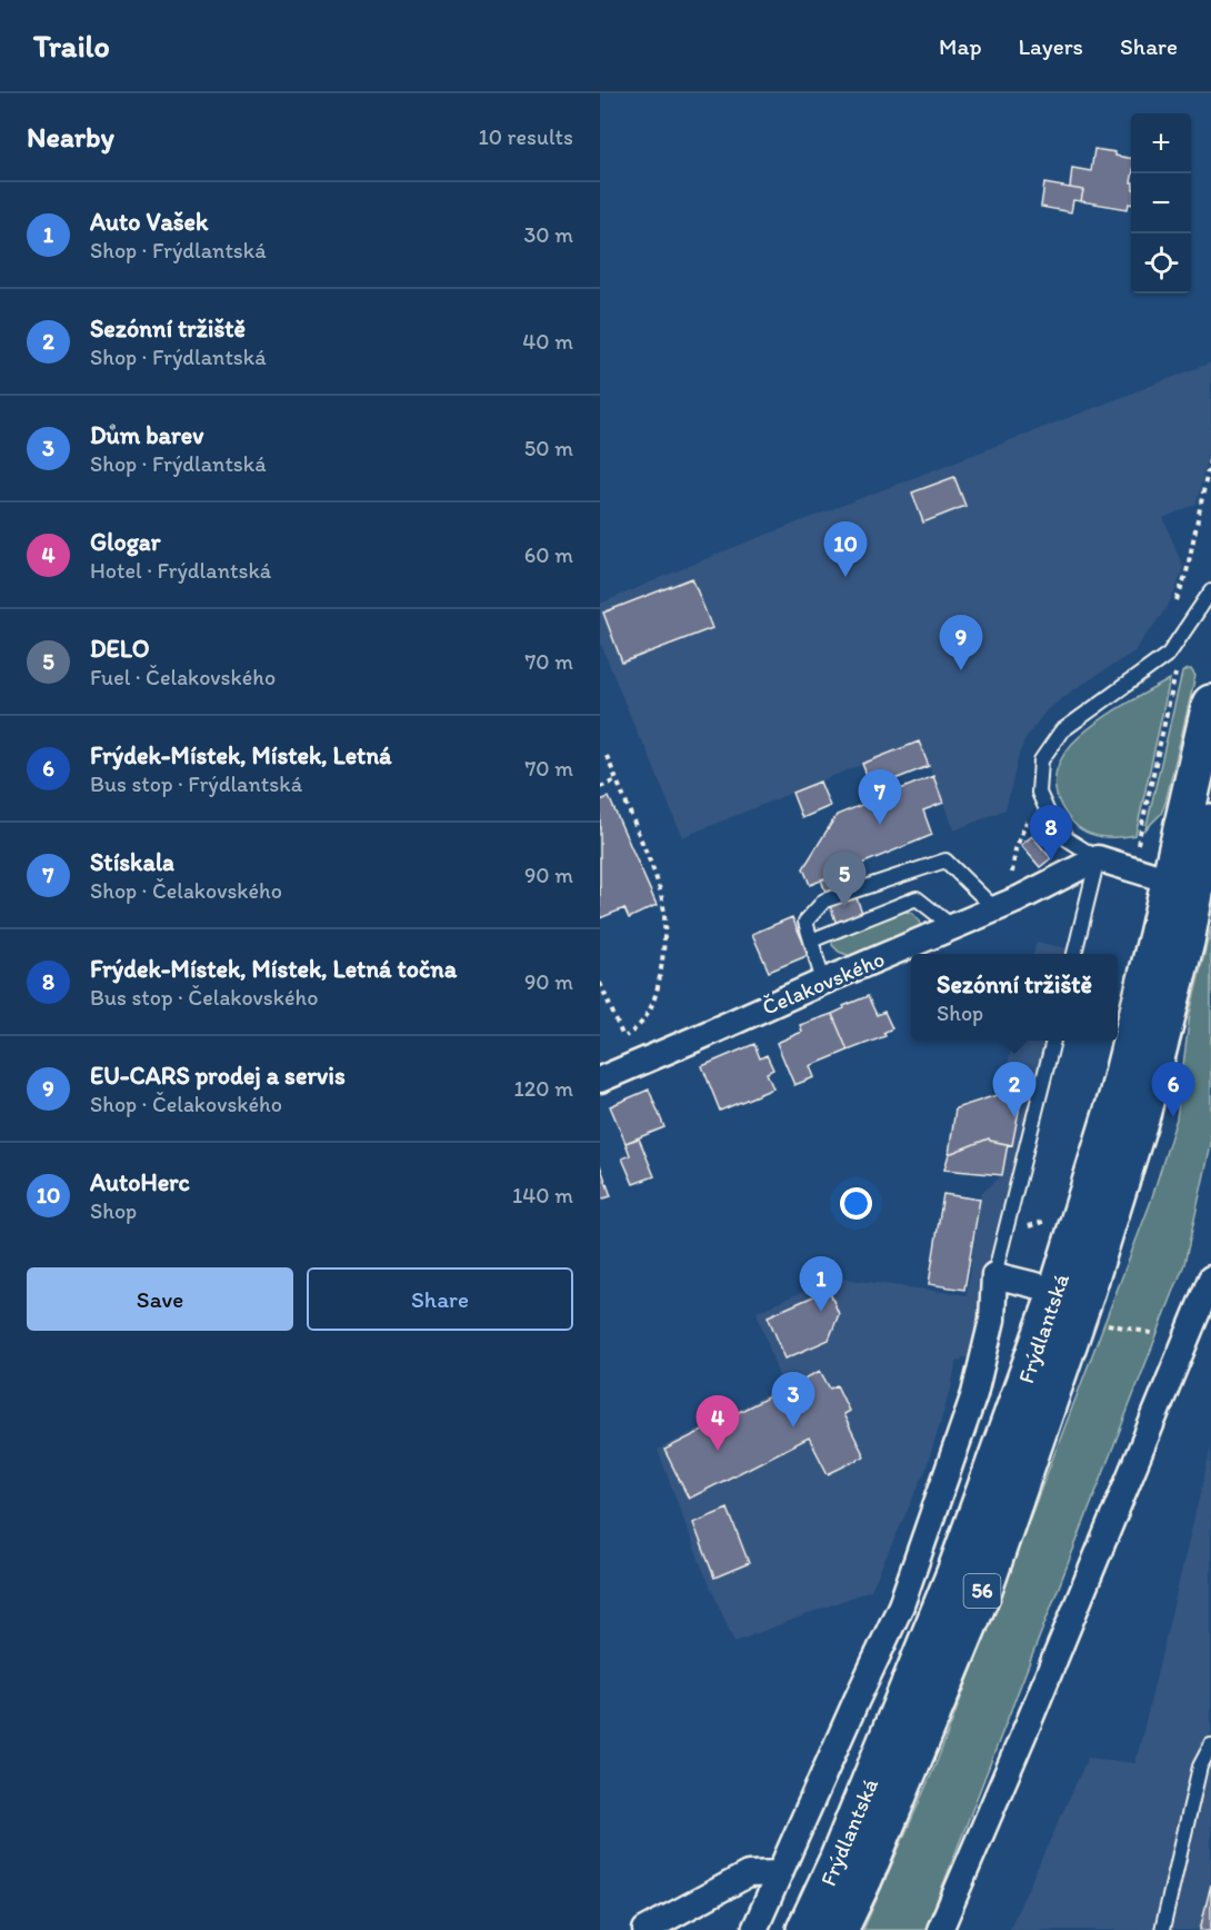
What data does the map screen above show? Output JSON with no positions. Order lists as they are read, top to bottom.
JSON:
{
  "streets": {
    "main road": ["Frýdlantská", "56"],
    "street": ["Čelakovského"]
  },
  "page": {
    "header": "Trailo",
    "nav": ["Map", "Layers", "Share"],
    "heading": ["Nearby", "10 results"],
    "map_buttons": ["+", "−"],
    "list": [
      {
        "mark": "1",
        "name": "Auto Vašek",
        "note": "Shop · Frýdlantská",
        "value": "30 m"
      },
      {
        "mark": "2",
        "name": "Sezónní tržiště",
        "note": "Shop · Frýdlantská",
        "value": "40 m"
      },
      {
        "mark": "3",
        "name": "Dům barev",
        "note": "Shop · Frýdlantská",
        "value": "50 m"
      },
      {
        "mark": "4",
        "name": "Glogar",
        "note": "Hotel · Frýdlantská",
        "value": "60 m"
      },
      {
        "mark": "5",
        "name": "DELO",
        "note": "Fuel · Čelakovského",
        "value": "70 m"
      },
      {
        "mark": "6",
        "name": "Frýdek-Místek, Místek, Letná",
        "note": "Bus stop · Frýdlantská",
        "value": "70 m"
      },
      {
        "mark": "7",
        "name": "Stískala",
        "note": "Shop · Čelakovského",
        "value": "90 m"
      },
      {
        "mark": "8",
        "name": "Frýdek-Místek, Místek, Letná točna",
        "note": "Bus stop · Čelakovského",
        "value": "90 m"
      },
      {
        "mark": "9",
        "name": "EU-CARS prodej a servis",
        "note": "Shop · Čelakovského",
        "value": "120 m"
      },
      {
        "mark": "10",
        "name": "AutoHerc",
        "note": "Shop",
        "value": "140 m"
      }
    ],
    "pins": [
      "10",
      "9",
      "7",
      "8",
      "5",
      "2",
      "6",
      "1",
      "3",
      "4"
    ],
    "popup": ["Sezónní tržiště", "Shop"],
    "buttons": ["Save", "Share"]
  }
}
